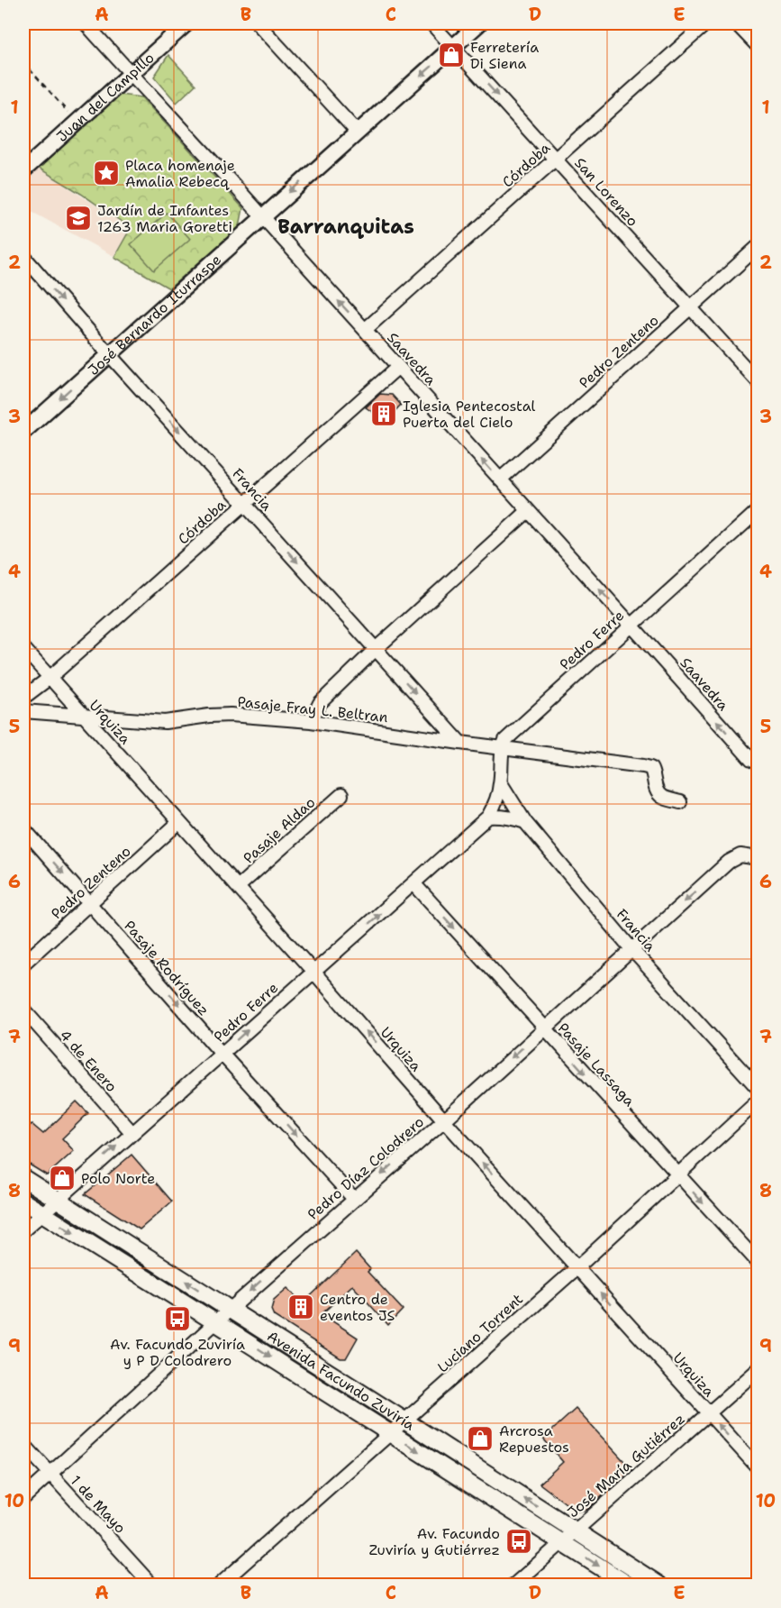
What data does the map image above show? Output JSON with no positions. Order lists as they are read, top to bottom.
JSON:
{
  "streets": {
    "main road": ["Avenida Facundo Zuviría"],
    "street": [
      "Juan del Campillo",
      "Córdoba",
      "San Lorenzo",
      "José Bernardo Iturraspe",
      "Pedro Zenteno",
      "Saavedra",
      "Francia",
      "Pedro Ferre",
      "Pasaje Fray L. Beltran",
      "Urquiza",
      "Pasaje Aldao",
      "Pasaje Rodríguez",
      "4 de Enero",
      "Pasaje Lassaga",
      "Pedro Díaz Colodrero",
      "Luciano Torrent",
      "José María Gutiérrez",
      "1 de Mayo"
    ]
  },
  "crossings": [
    ["Juan del Campillo", "Saavedra"],
    ["Córdoba", "San Lorenzo"],
    ["Córdoba", "Saavedra"],
    ["Córdoba", "Francia"],
    ["Córdoba", "Urquiza"],
    ["San Lorenzo", "José Bernardo Iturraspe"],
    ["San Lorenzo", "Pedro Zenteno"],
    ["José Bernardo Iturraspe", "Saavedra"],
    ["José Bernardo Iturraspe", "Francia"],
    ["Pedro Zenteno", "Saavedra"],
    ["Pedro Zenteno", "Urquiza"],
    ["Pedro Zenteno", "Pasaje Rodríguez"],
    ["Saavedra", "Pedro Ferre"],
    ["Francia", "Pedro Ferre"],
    ["Francia", "Pasaje Fray L. Beltran"],
    ["Francia", "Pedro Díaz Colodrero"],
    ["Pedro Ferre", "Pasaje Fray L. Beltran"],
    ["Pedro Ferre", "Urquiza"],
    ["Pedro Ferre", "Pasaje Rodríguez"],
    ["Pedro Ferre", "4 de Enero"],
    ["Pedro Ferre", "Pasaje Lassaga"],
    ["Pedro Ferre", "Avenida Facundo Zuviría"],
    ["Pasaje Fray L. Beltran", "Urquiza"],
    ["Urquiza", "Pasaje Aldao"],
    ["Urquiza", "Pedro Díaz Colodrero"],
    ["Urquiza", "Luciano Torrent"],
    ["Urquiza", "José María Gutiérrez"],
    ["Pasaje Rodríguez", "Pedro Díaz Colodrero"],
    ["Pasaje Lassaga", "Pedro Díaz Colodrero"],
    ["Pasaje Lassaga", "Luciano Torrent"],
    ["Pedro Díaz Colodrero", "Avenida Facundo Zuviría"],
    ["Pedro Díaz Colodrero", "1 de Mayo"],
    ["Luciano Torrent", "Avenida Facundo Zuviría"],
    ["Avenida Facundo Zuviría", "José María Gutiérrez"]
  ],
  "one_way": [
    "José Bernardo Iturraspe",
    "Saavedra",
    "Francia",
    "Urquiza",
    "Pasaje Rodríguez",
    "Pasaje Lassaga",
    "Pedro Díaz Colodrero"
  ],
  "districts": ["Barranquitas"],
  "places": {
    "shop": ["Ferretería Di Siena", "Polo Norte", "Arcrosa Repuestos"],
    "place": ["Placa homenaje Amalia Rebecq"],
    "school or university": ["Jardín de Infantes 1263 Maria Goretti"],
    "building": ["Iglesia Pentecostal Puerta del Cielo", "Centro de eventos JS"],
    "bus stop": ["Av. Facundo Zuviría y P D Colodrero", "Av. Facundo Zuviría y Gutiérrez"]
  },
  "grid": {
    "columns": [
      "A",
      "B",
      "C",
      "D",
      "E"
    ],
    "rows": [
      "1",
      "2",
      "3",
      "4",
      "5",
      "6",
      "7",
      "8",
      "9",
      "10"
    ]
  }
}
